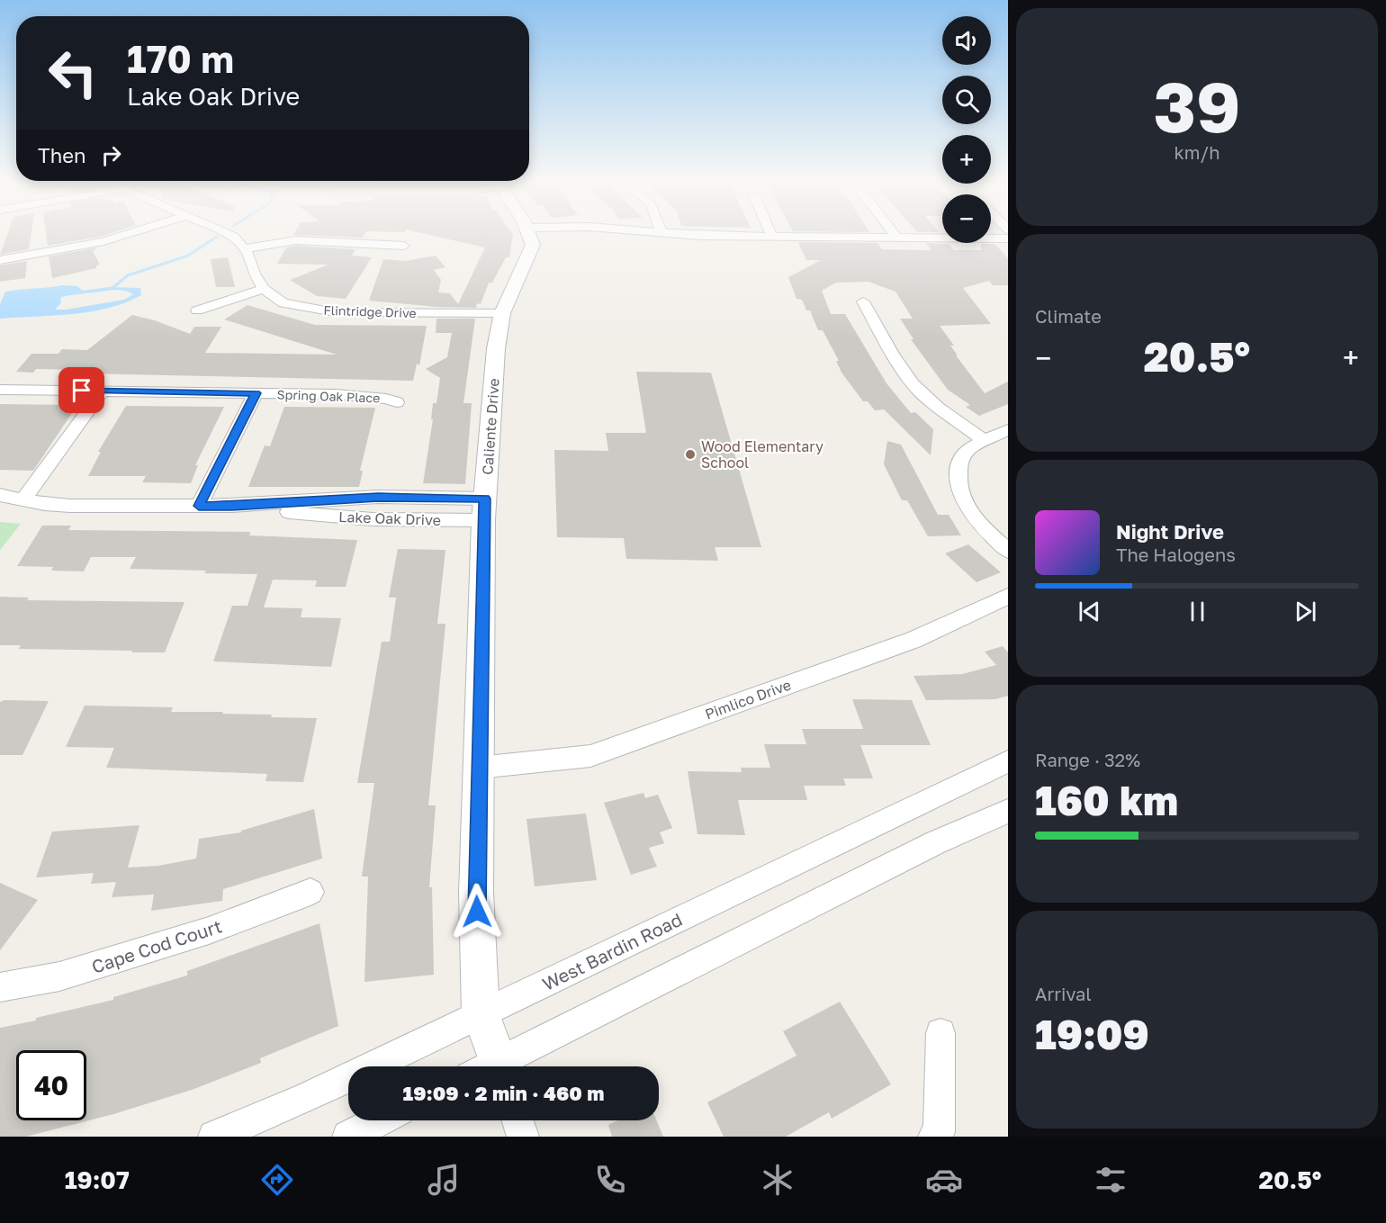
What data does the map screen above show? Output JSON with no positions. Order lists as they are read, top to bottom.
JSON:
{
  "streets": {
    "street": [
      "Flintridge Drive",
      "Spring Oak Place",
      "Caliente Drive",
      "Lake Oak Drive",
      "Pimlico Drive",
      "Cape Cod Court",
      "West Bardin Road"
    ]
  },
  "crossings": [
    ["Flintridge Drive", "Caliente Drive"],
    ["Caliente Drive", "Lake Oak Drive"],
    ["Caliente Drive", "Pimlico Drive"],
    ["Caliente Drive", "West Bardin Road"]
  ],
  "places": ["Wood Elementary School"],
  "page": {
    "tile": [
      ["39", "km/h"],
      "Climate",
      ["Range · 32%", "160 km"],
      ["Arrival", "19:09"]
    ],
    "map_buttons": ["+", "−"],
    "turn": ["170 m", "Lake Oak Drive"],
    "then": "Then",
    "heat": ["−", "20.5°", "+"],
    "song": ["Night Drive", "The Halogens"],
    "limit": "40",
    "trip": "19:09 · 2 min · 460 m",
    "tabs": ["19:07", "20.5°"]
  }
}
